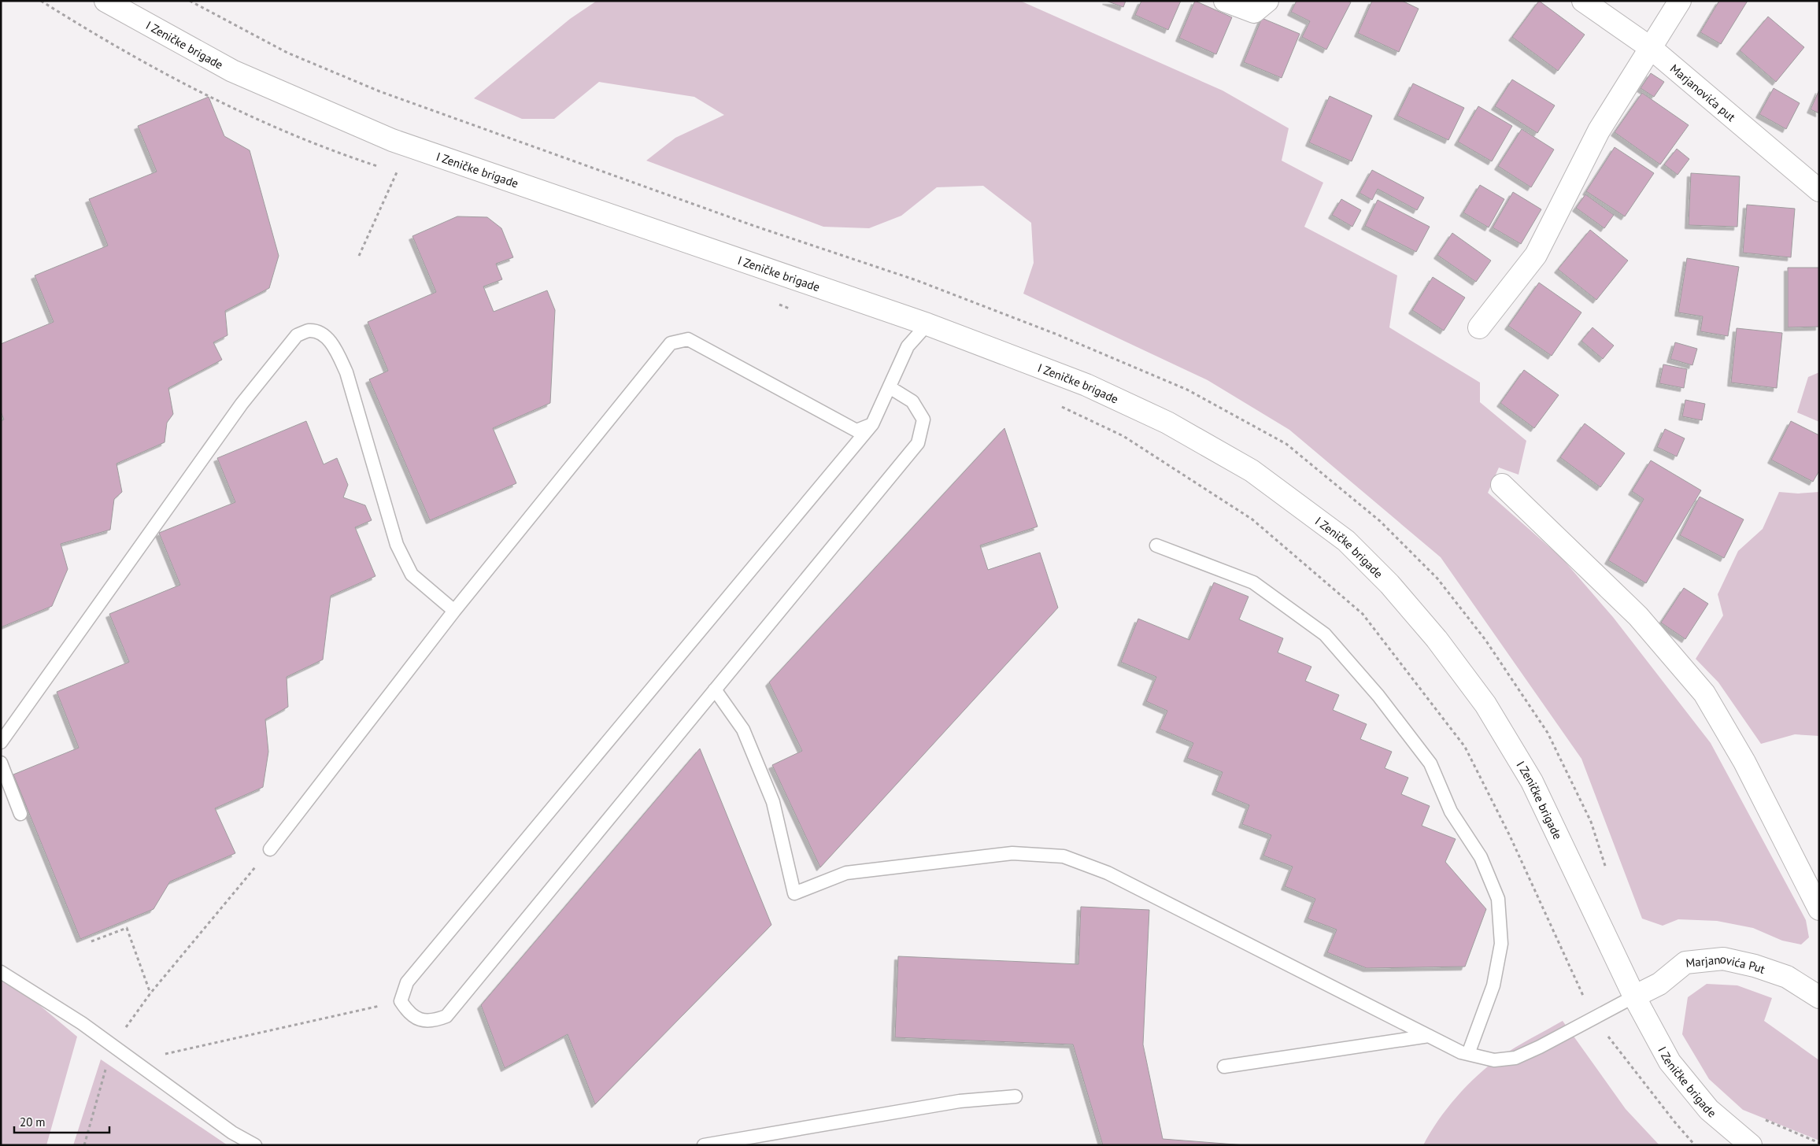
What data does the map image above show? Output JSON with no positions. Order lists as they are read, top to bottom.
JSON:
{
  "streets": {
    "street": ["I Zeničke brigade", "Marjanovića put", "Marjanovića Put"]
  },
  "crossings": [
    ["I Zeničke brigade", "Marjanovića Put"]
  ],
  "scale_bar": "20 m"
}
